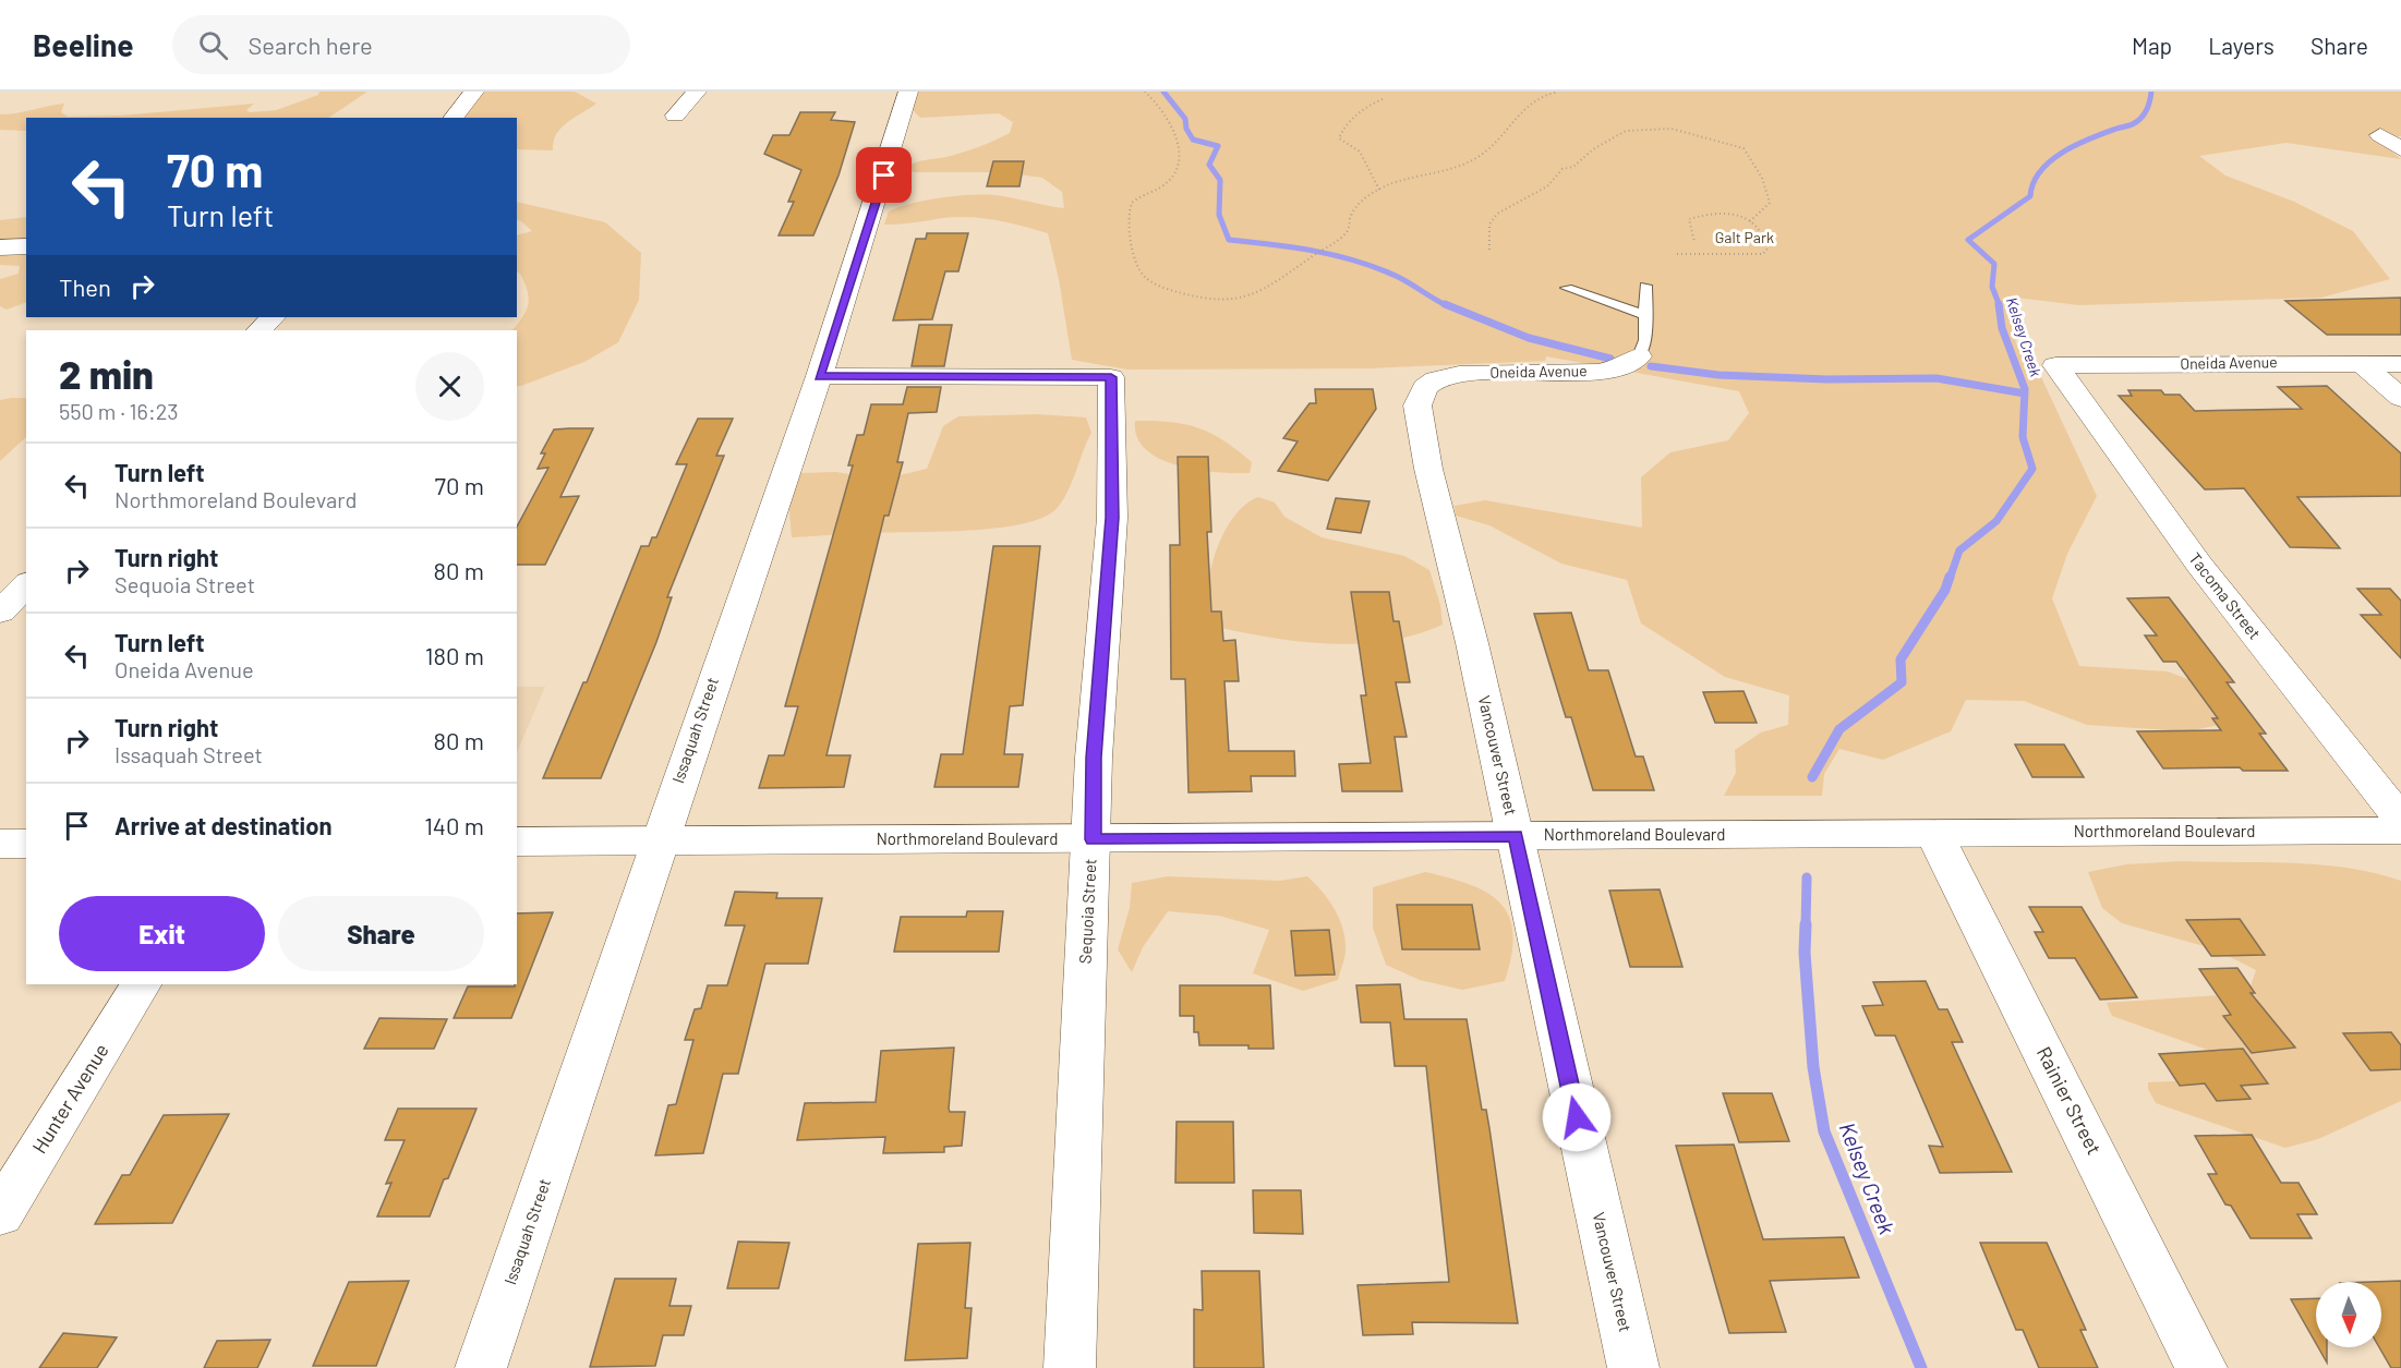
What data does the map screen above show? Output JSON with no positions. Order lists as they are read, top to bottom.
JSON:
{
  "streets": {
    "street": [
      "Oneida Avenue",
      "Tacoma Street",
      "Issaquah Street",
      "Vancouver Street",
      "Northmoreland Boulevard",
      "Sequoia Street",
      "Hunter Avenue",
      "Rainier Street"
    ]
  },
  "crossings": [
    ["Oneida Avenue", "Tacoma Street"],
    ["Oneida Avenue", "Vancouver Street"],
    ["Issaquah Street", "Northmoreland Boulevard"],
    ["Issaquah Street", "Sequoia Street"],
    ["Vancouver Street", "Northmoreland Boulevard"],
    ["Northmoreland Boulevard", "Sequoia Street"],
    ["Northmoreland Boulevard", "Rainier Street"]
  ],
  "water": ["Kelsey Creek"],
  "parks": ["Galt Park"],
  "north": "bottom",
  "page": {
    "header": "Beeline",
    "search": "Search here",
    "nav": ["Map", "Layers", "Share"],
    "turn": ["70 m", "Turn left"],
    "then": "Then",
    "heading": ["2 min", "550 m · 16:23"],
    "list": [
      {
        "name": "Turn left",
        "note": "Northmoreland Boulevard",
        "value": "70 m"
      },
      {
        "name": "Turn right",
        "note": "Sequoia Street",
        "value": "80 m"
      },
      {
        "name": "Turn left",
        "note": "Oneida Avenue",
        "value": "180 m"
      },
      {
        "name": "Turn right",
        "note": "Issaquah Street",
        "value": "80 m"
      },
      {
        "name": "Arrive at destination",
        "value": "140 m"
      }
    ],
    "buttons": ["Exit", "Share"]
  }
}
